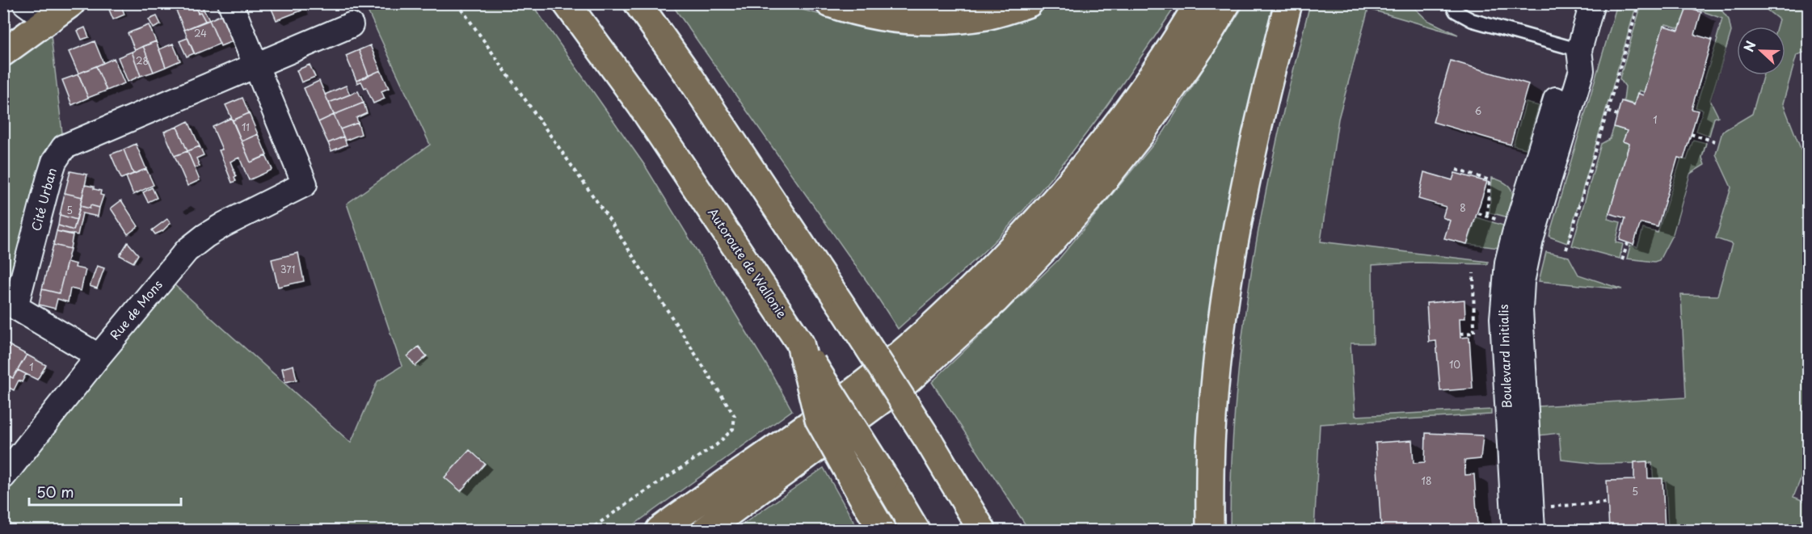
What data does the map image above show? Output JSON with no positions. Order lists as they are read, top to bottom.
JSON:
{
  "streets": {
    "main road": ["Autoroute de Wallonie"],
    "street": ["Cité Urban", "Rue de Mons", "Boulevard Initialis"]
  },
  "crossings": [
    ["Cité Urban", "Rue de Mons"]
  ],
  "house_numbers": [
    "24",
    "28",
    "6",
    "1",
    "11",
    "8",
    "5",
    "371",
    "10",
    "1",
    "18",
    "5"
  ],
  "scale_bar": "50 m",
  "north": "left"
}
